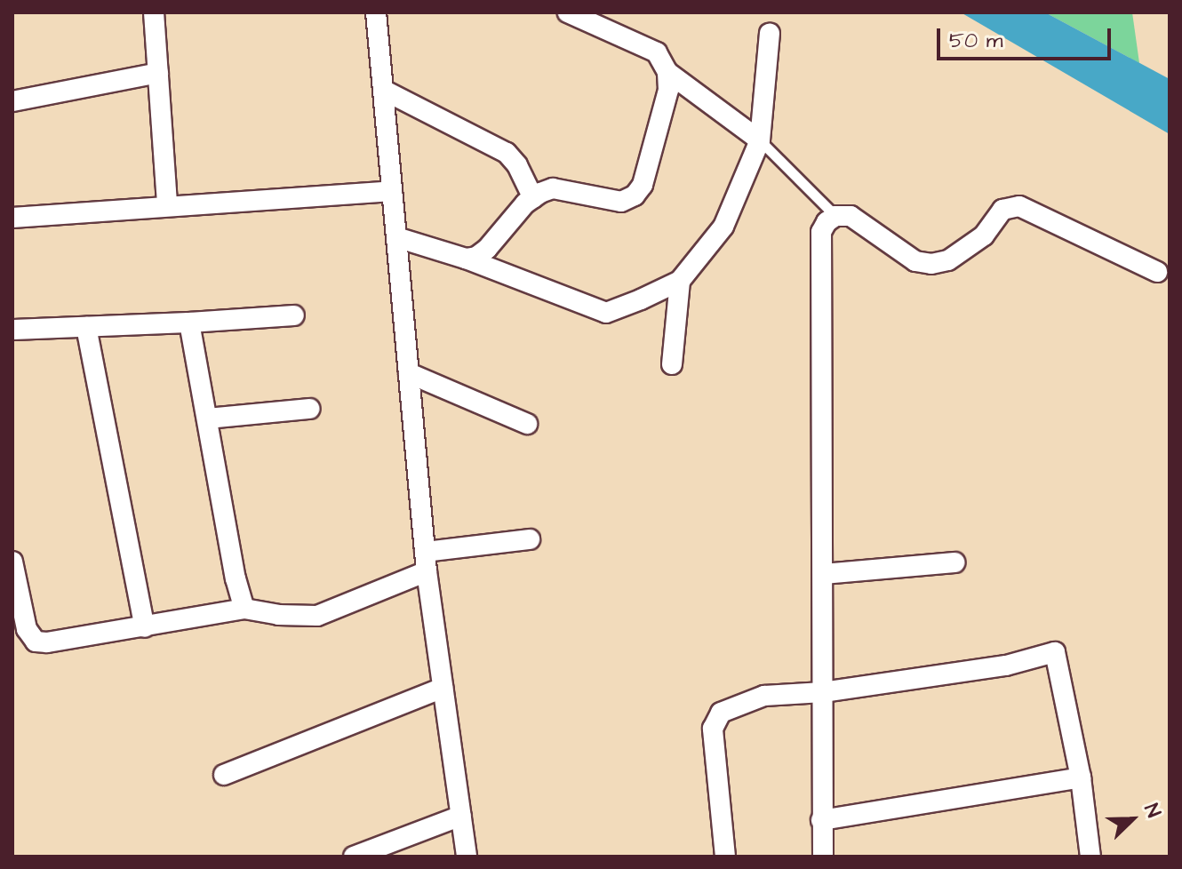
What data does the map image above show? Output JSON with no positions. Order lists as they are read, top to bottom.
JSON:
{
  "scale_bar": "50 m",
  "north": "top right"
}
